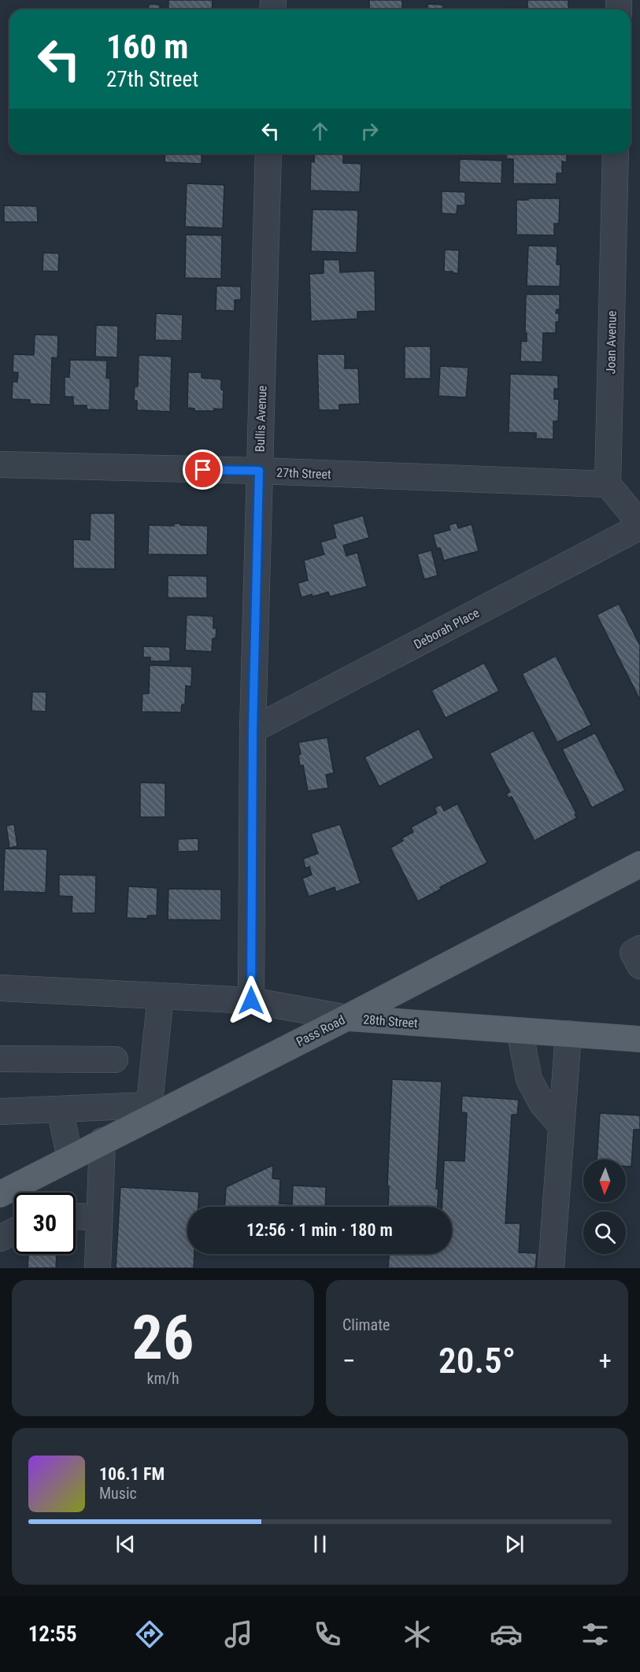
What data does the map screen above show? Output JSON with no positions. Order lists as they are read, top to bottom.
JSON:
{
  "streets": {
    "main road": ["28th Street", "Pass Road"],
    "street": [
      "Joan Avenue",
      "Bullis Avenue",
      "27th Street",
      "Deborah Place"
    ]
  },
  "crossings": [
    ["Joan Avenue", "27th Street"],
    ["Bullis Avenue", "27th Street"],
    ["Bullis Avenue", "Deborah Place"],
    ["Bullis Avenue", "28th Street"],
    ["28th Street", "Pass Road"]
  ],
  "north": "bottom",
  "page": {
    "turn": ["160 m", "27th Street"],
    "limit": "30",
    "trip": "12:56 · 1 min · 180 m",
    "tile": [
      ["26", "km/h"],
      "Climate"
    ],
    "heat": ["−", "20.5°", "+"],
    "song": ["106.1 FM", "Music"],
    "tabs": "12:55"
  }
}
